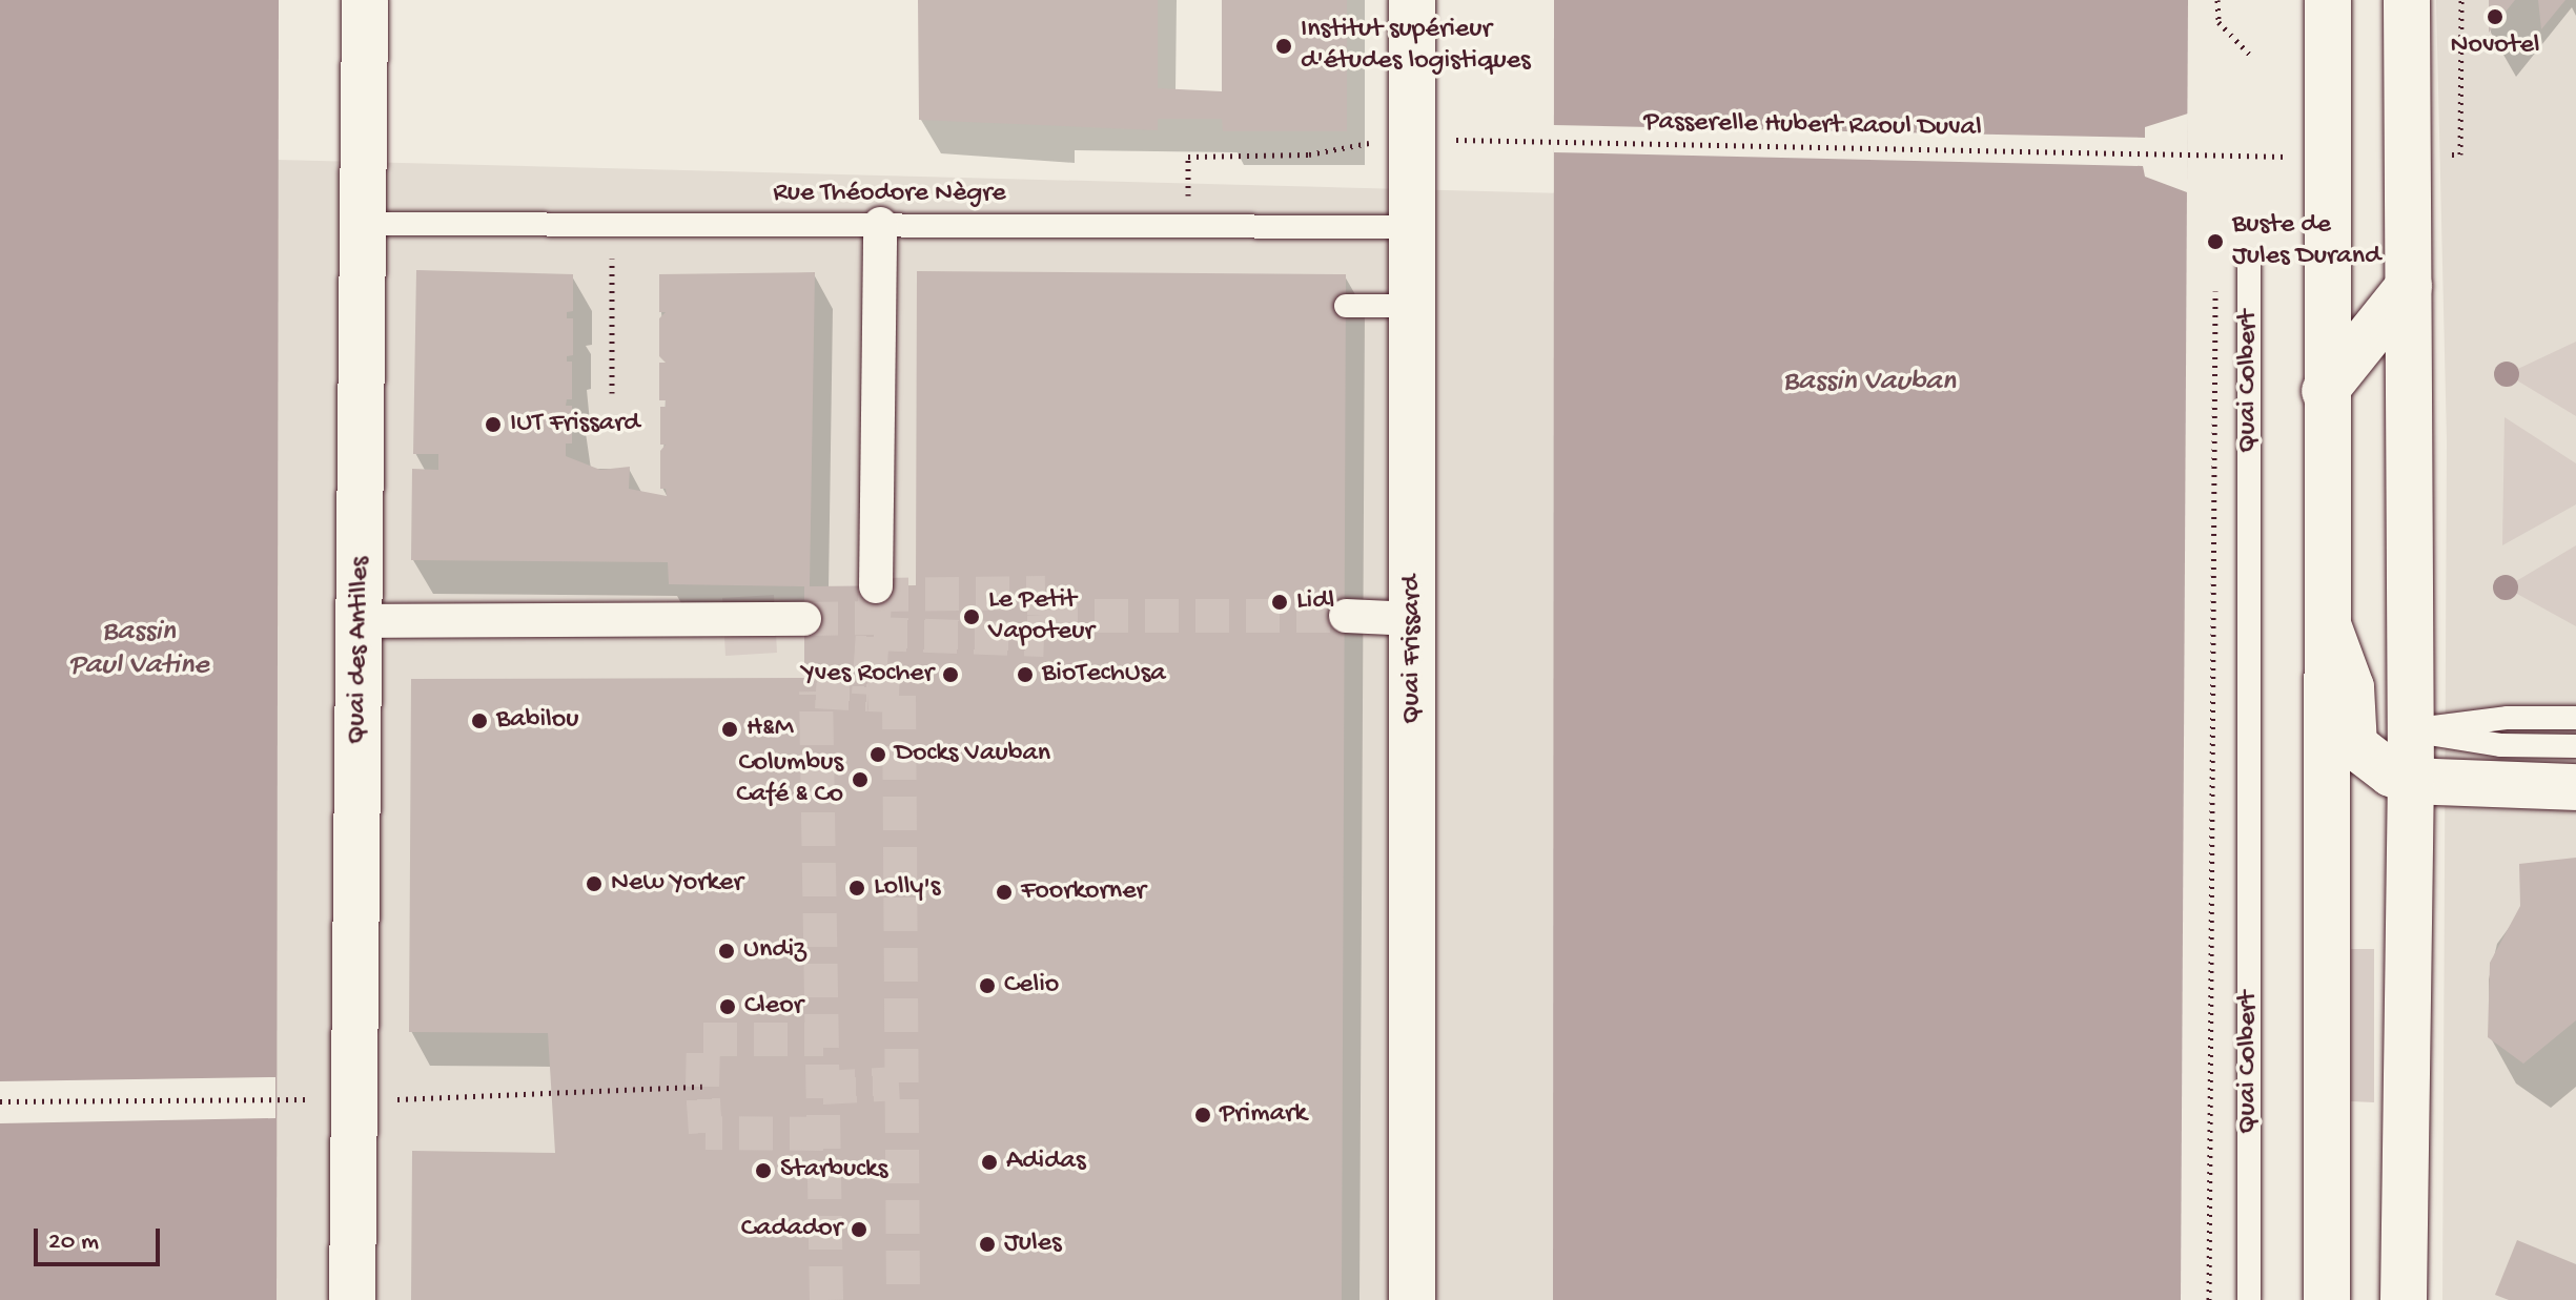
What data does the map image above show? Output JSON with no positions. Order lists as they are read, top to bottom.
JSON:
{
  "streets": {
    "street": ["Quai Frissard", "Quai des Antilles"],
    "lane": ["Rue Théodore Nègre", "Quai Colbert"],
    "path": ["Passerelle Hubert Raoul Duval"]
  },
  "crossings": [
    ["Rue Théodore Nègre", "Quai Frissard"],
    ["Rue Théodore Nègre", "Quai des Antilles"]
  ],
  "water": ["Bassin Vauban", "Bassin Paul Vatine"],
  "places": [
    "Novotel",
    "Institut supérieur d'études logistiques",
    "Buste de Jules Durand",
    "IUT Frissard",
    "Lidl",
    "Le Petit Vapoteur",
    "Yves Rocher",
    "BioTechUsa",
    "Babilou",
    "H&M",
    "Docks Vauban",
    "Columbus Café & Co",
    "New Yorker",
    "Lolly's",
    "Foorkorner",
    "Undiz",
    "Celio",
    "Cleor",
    "Primark",
    "Adidas",
    "Starbucks",
    "Cadador",
    "Jules"
  ],
  "scale_bar": "20 m"
}
